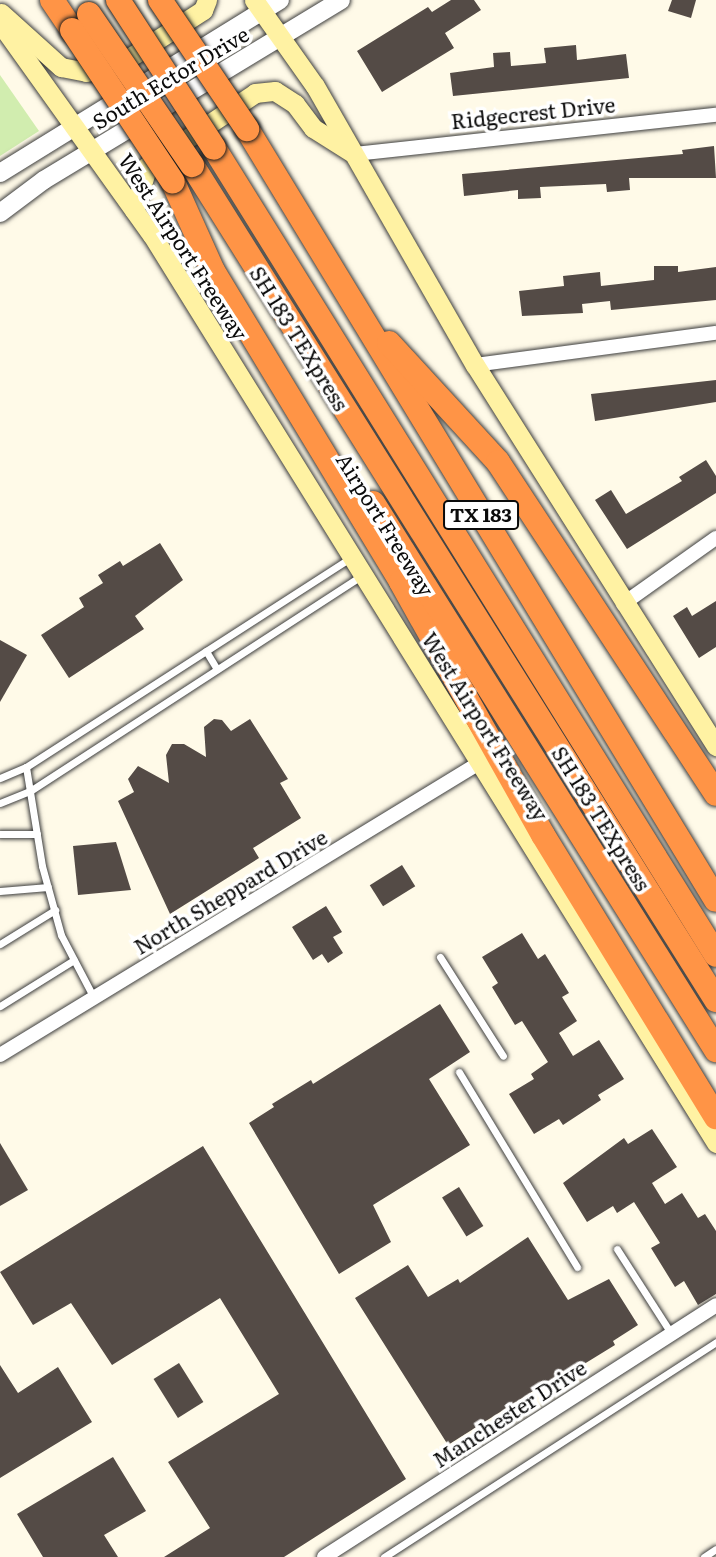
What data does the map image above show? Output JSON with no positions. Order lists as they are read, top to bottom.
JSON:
{
  "streets": {
    "highway": ["SH 183 TEXpress", "TX 183", "Airport Freeway"],
    "main road": ["West Airport Freeway"],
    "street": [
      "South Ector Drive",
      "Ridgecrest Drive",
      "North Sheppard Drive",
      "Manchester Drive"
    ]
  },
  "crossings": [
    ["South Ector Drive", "West Airport Freeway"],
    ["West Airport Freeway", "North Sheppard Drive"],
    ["SH 183 TEXpress", "Airport Freeway"]
  ]
}
